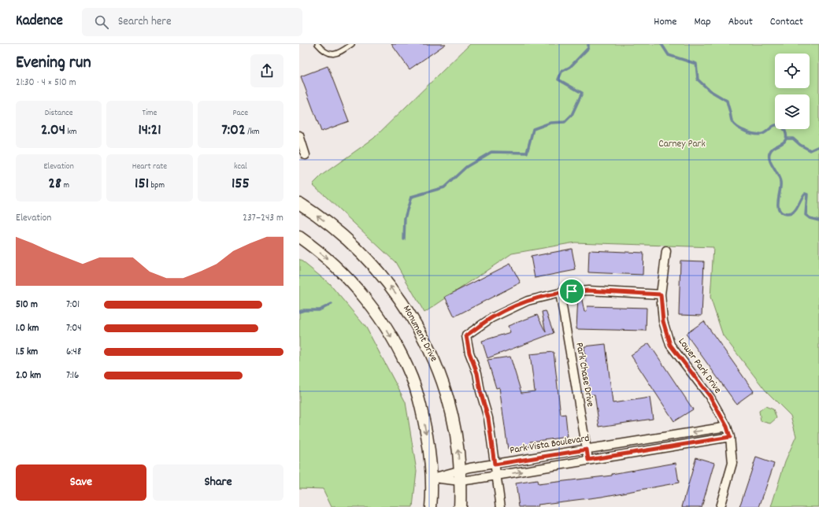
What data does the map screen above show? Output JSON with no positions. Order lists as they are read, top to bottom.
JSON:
{
  "streets": {
    "main road": ["Monument Drive"],
    "street": ["Lower Park Drive", "Park Chase Drive", "Park Vista Boulevard"]
  },
  "crossings": [
    ["Monument Drive", "Park Vista Boulevard"],
    ["Lower Park Drive", "Park Vista Boulevard"],
    ["Park Chase Drive", "Park Vista Boulevard"]
  ],
  "parks": ["Carney Park"],
  "page": {
    "header": "Kadence",
    "search": "Search here",
    "nav": [
      "Home",
      "Map",
      "About",
      "Contact"
    ],
    "heading": ["Evening run", "21:30 · 4 × 510 m"],
    "stats": [
      ["Distance", "2.04 km"],
      ["Time", "14:21"],
      ["Pace", "7:02 /km"],
      ["Elevation", "28 m"],
      ["Heart rate", "151 bpm"],
      ["kcal", "155"]
    ],
    "chart": ["Elevation", "237–243 m"],
    "list": [
      {
        "name": "510 m",
        "note": "7:01"
      },
      {
        "name": "1.0 km",
        "note": "7:04"
      },
      {
        "name": "1.5 km",
        "note": "6:48"
      },
      {
        "name": "2.0 km",
        "note": "7:16"
      }
    ],
    "buttons": ["Save", "Share"]
  }
}
